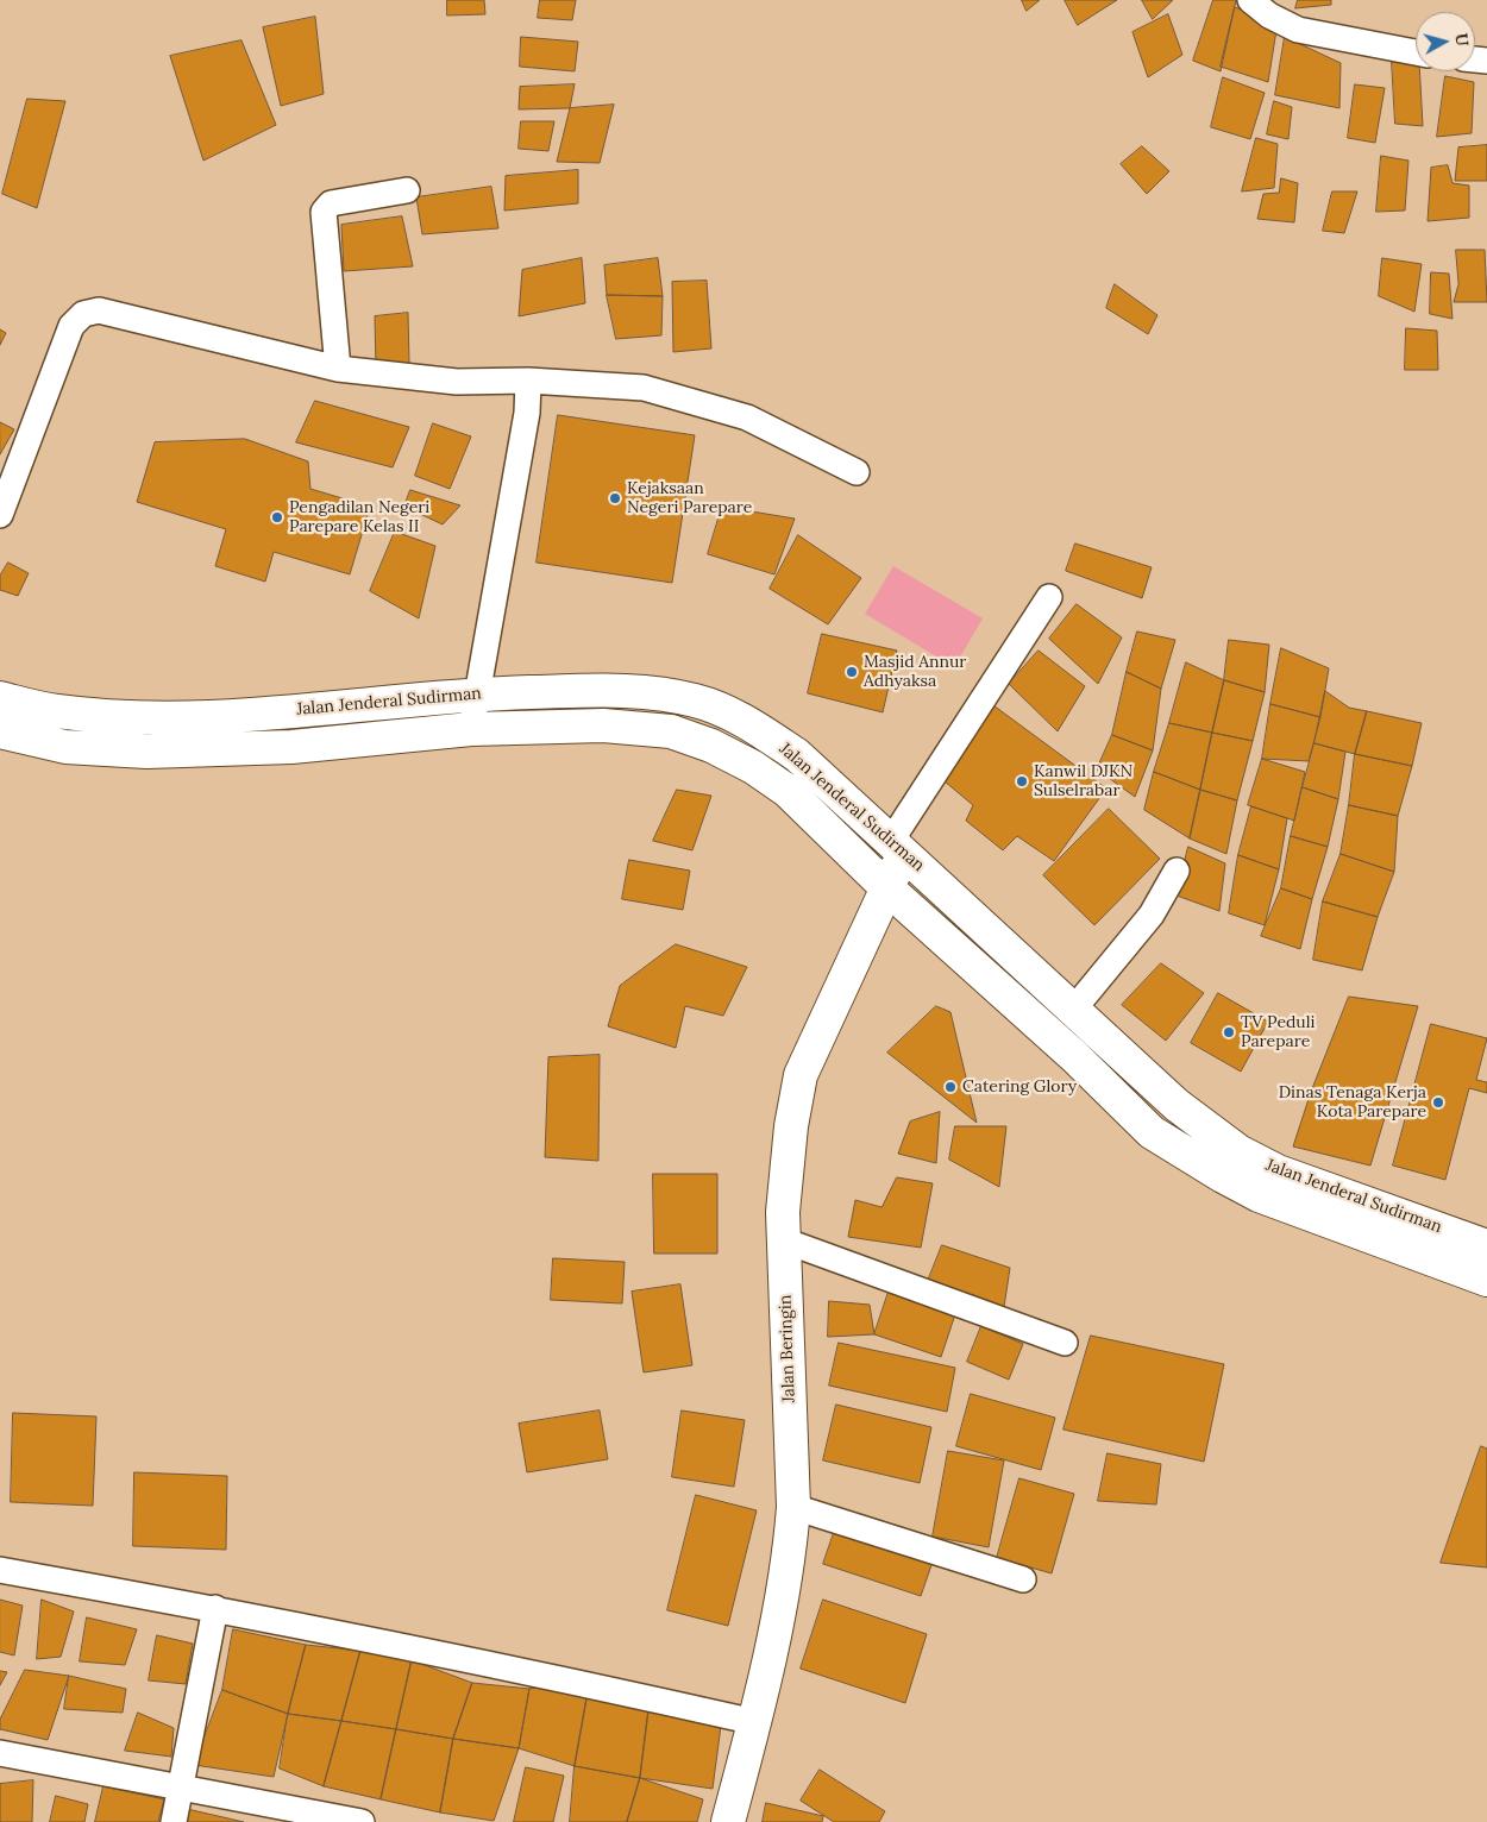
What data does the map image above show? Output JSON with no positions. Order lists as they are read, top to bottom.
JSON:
{
  "streets": {
    "main road": ["Jalan Jenderal Sudirman", "Jalan Beringin"]
  },
  "crossings": [
    ["Jalan Jenderal Sudirman", "Jalan Beringin"]
  ],
  "places": [
    "Kejaksaan Negeri Parepare",
    "Pengadilan Negeri Parepare Kelas II",
    "Masjid Annur Adhyaksa",
    "Kanwil DJKN Sulselrabar",
    "TV Peduli Parepare",
    "Catering Glory",
    "Dinas Tenaga Kerja Kota Parepare"
  ],
  "north": "right"
}
